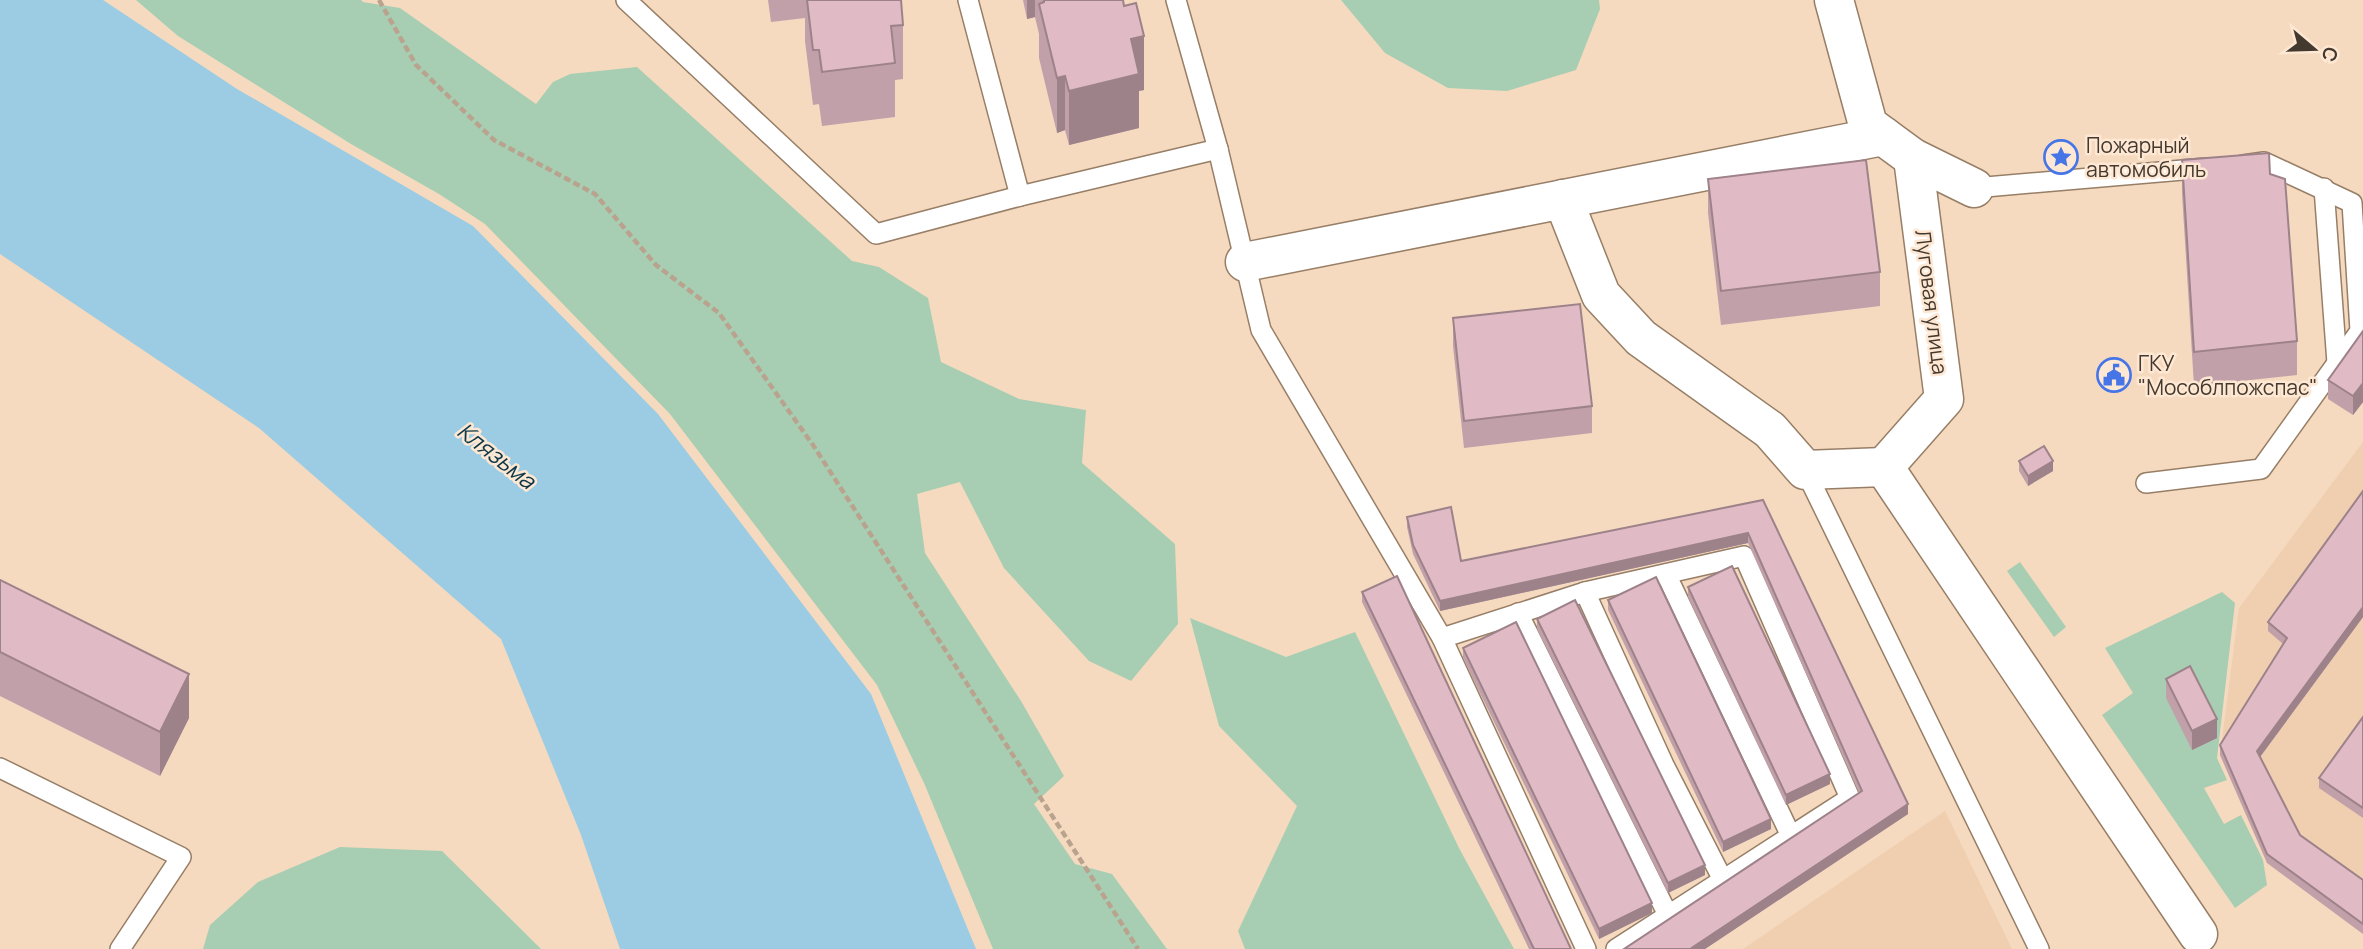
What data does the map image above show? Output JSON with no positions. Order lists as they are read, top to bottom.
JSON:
{
  "streets": {
    "street": ["Луговая улица"]
  },
  "water": ["Клязьма"],
  "places": {
    "place": ["Пожарный автомобиль"],
    "public building": ["ГКУ \"Мособлпожспас\""]
  },
  "north": "right"
}
